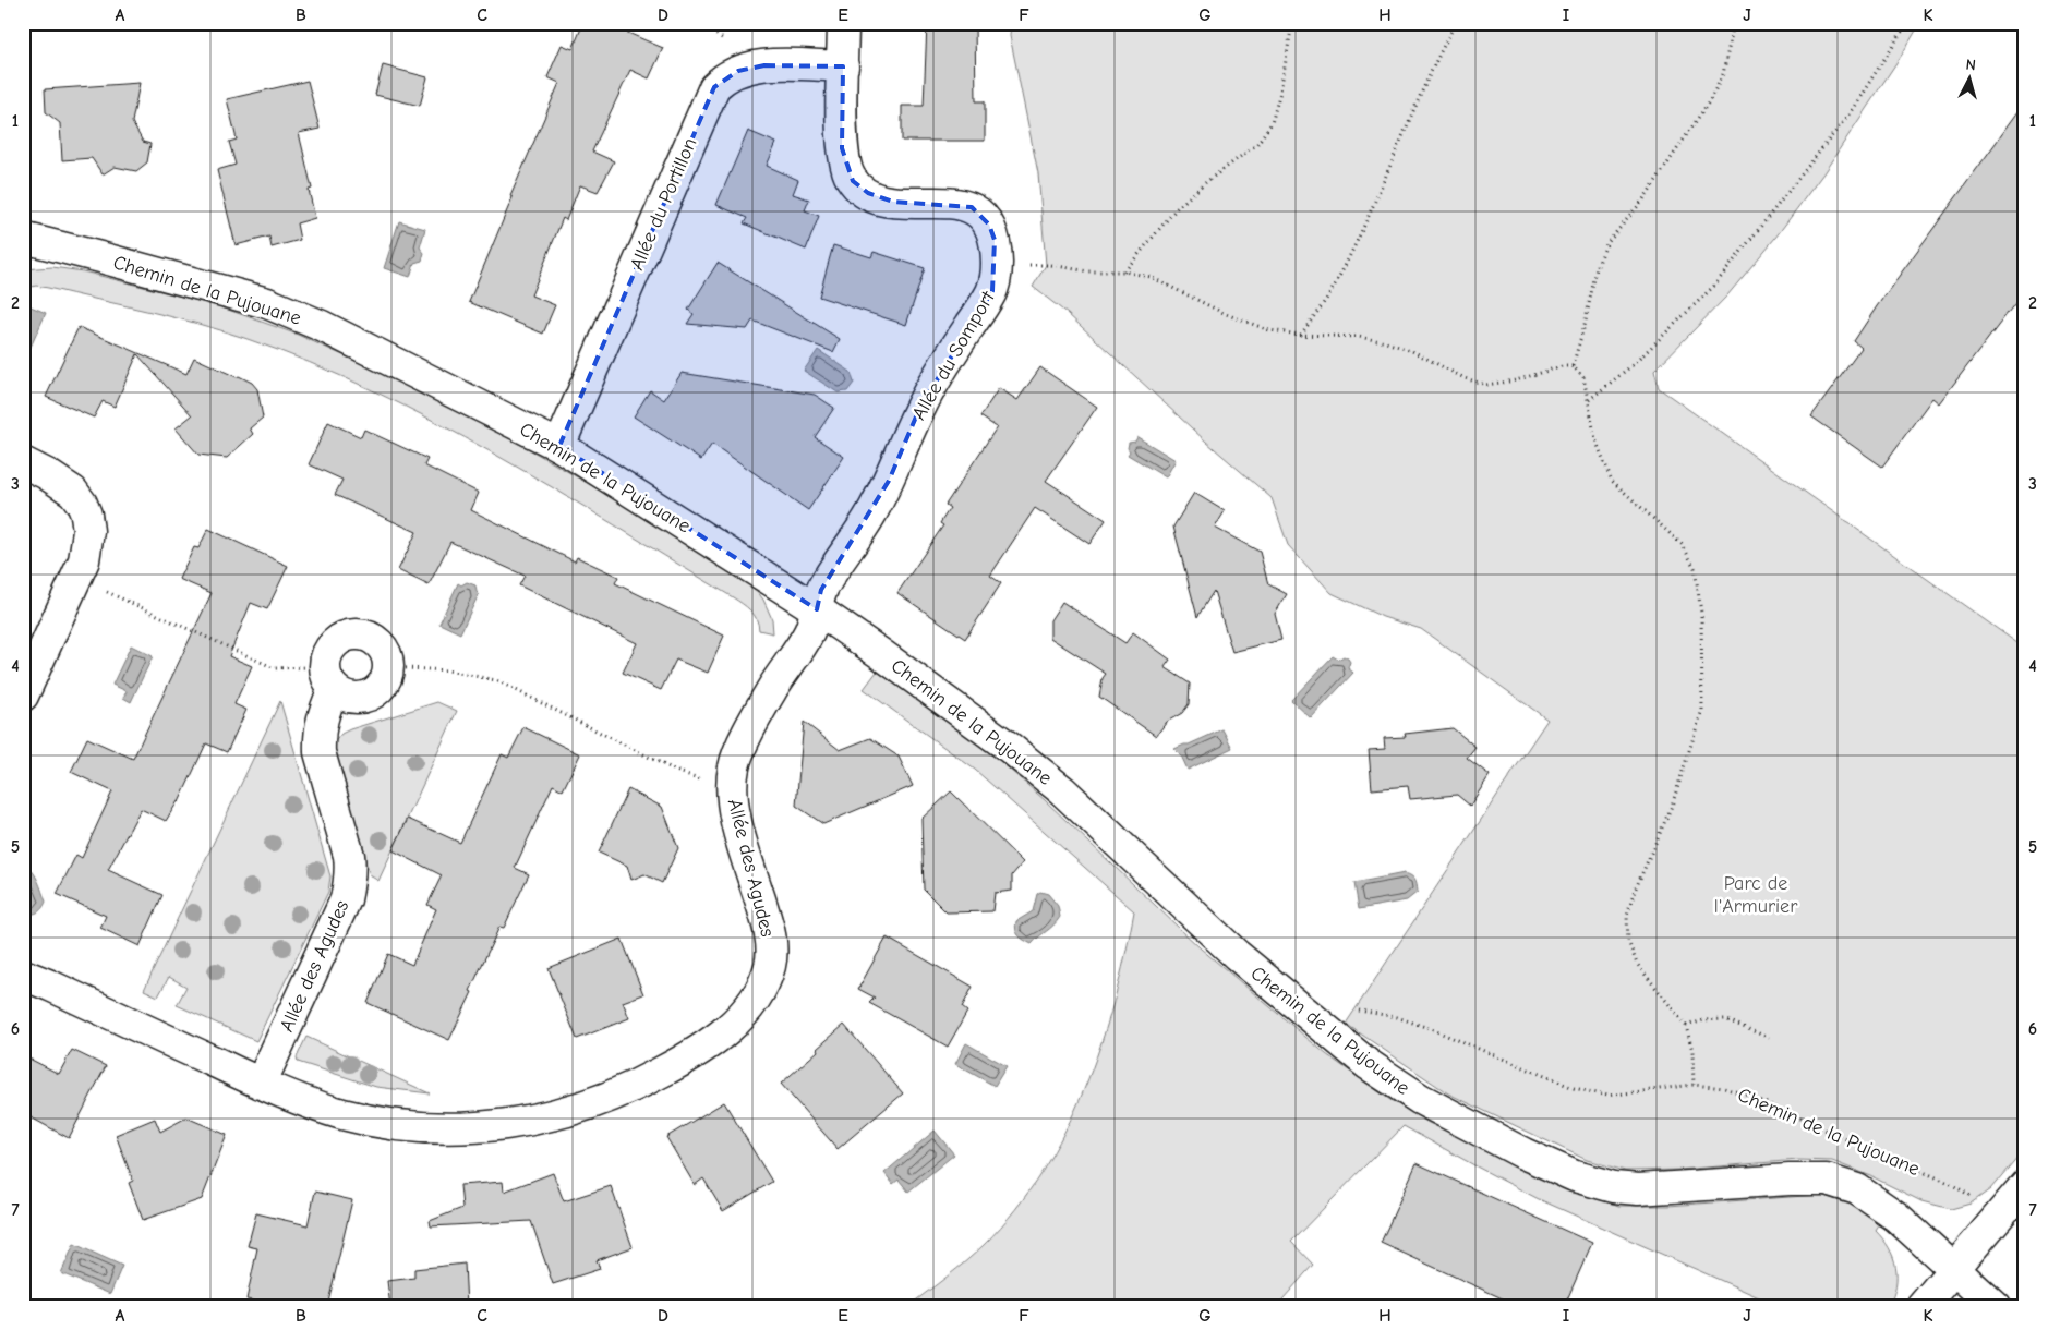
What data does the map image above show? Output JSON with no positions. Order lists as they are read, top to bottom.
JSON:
{
  "streets": {
    "street": [
      "Allée du Portillon",
      "Chemin de la Pujouane",
      "Allée du Somport",
      "Allée des Agudes"
    ]
  },
  "crossings": [
    ["Allée du Portillon", "Chemin de la Pujouane"],
    ["Allée du Portillon", "Allée du Somport"],
    ["Chemin de la Pujouane", "Allée du Somport"],
    ["Chemin de la Pujouane", "Allée des Agudes"],
    ["Allée du Somport", "Allée des Agudes"]
  ],
  "parks": ["Parc de l'Armurier"],
  "north": "top",
  "grid": {
    "columns": [
      "A",
      "B",
      "C",
      "D",
      "E",
      "F",
      "G",
      "H",
      "I",
      "J",
      "K"
    ],
    "rows": [
      "1",
      "2",
      "3",
      "4",
      "5",
      "6",
      "7"
    ]
  }
}
